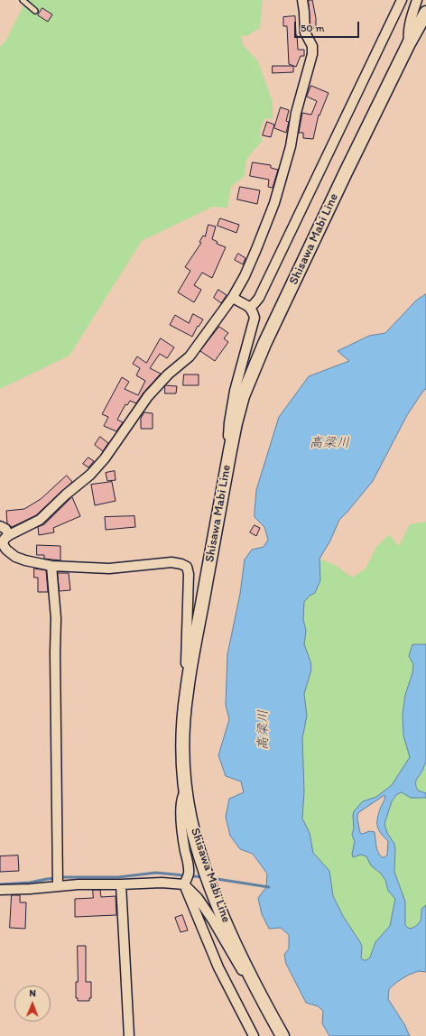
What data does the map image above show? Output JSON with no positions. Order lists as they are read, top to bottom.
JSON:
{
  "streets": {
    "main road": ["Shisawa Mabi Line"]
  },
  "water": ["高梁川"],
  "scale_bar": "50 m",
  "north": "top"
}
